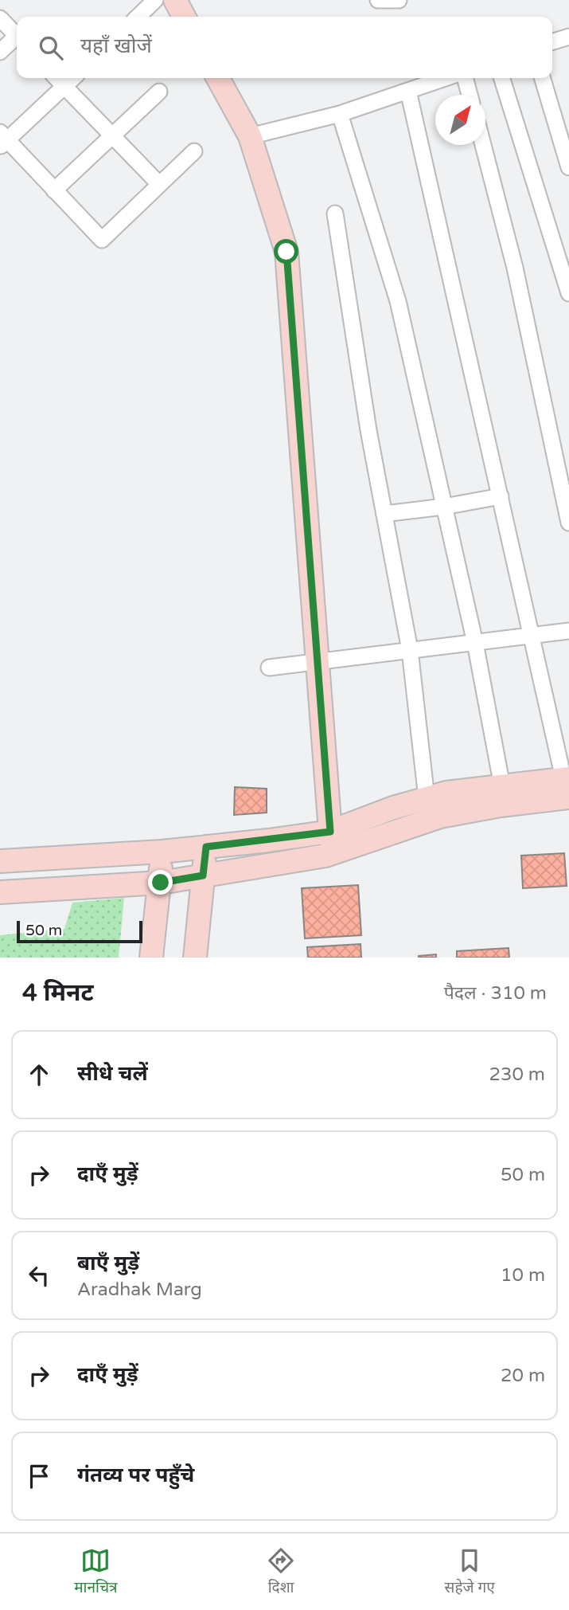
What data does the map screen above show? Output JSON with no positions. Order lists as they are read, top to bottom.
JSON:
{
  "scale_bar": "50 m",
  "north": "top right",
  "page": {
    "search": "यहाँ खोजें",
    "scale": "50 m",
    "heading": ["4 मिनट", "पैदल · 310 m"],
    "list": [
      ["सीधे चलें", "230 m"],
      ["दाएँ मुड़ें", "50 m"],
      ["बाएँ मुड़ें", "Aradhak Marg", "10 m"],
      ["दाएँ मुड़ें", "20 m"],
      "गंतव्य पर पहुँचे"
    ],
    "nav": ["मानचित्र", "दिशा", "सहेजे गए"]
  }
}
